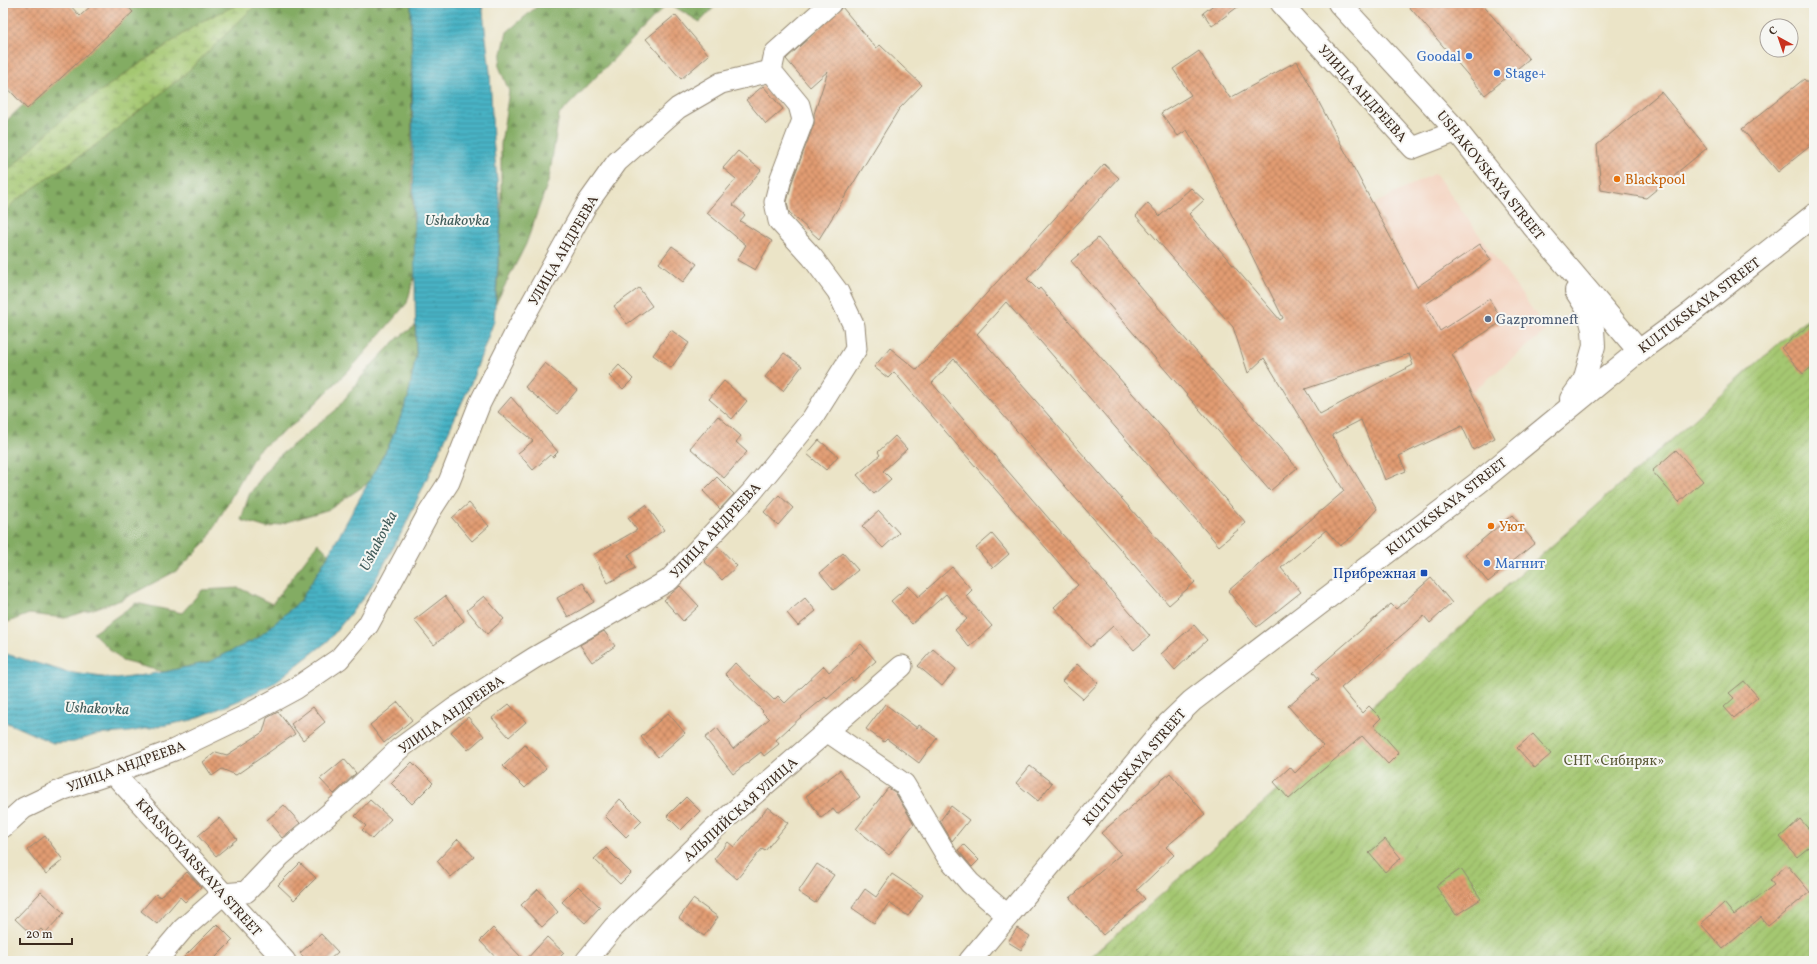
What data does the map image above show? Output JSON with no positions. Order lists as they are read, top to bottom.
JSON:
{
  "streets": {
    "main road": ["USHAKOVSKAYA STREET", "KULTUKSKAYA STREET"],
    "street": ["УЛИЦА АНДРЕЕВА", "АЛЬПИЙСКАЯ УЛИЦА", "KRASNOYARSKAYA STREET"]
  },
  "crossings": [
    ["УЛИЦА АНДРЕЕВА", "USHAKOVSKAYA STREET"],
    ["УЛИЦА АНДРЕЕВА", "KRASNOYARSKAYA STREET"],
    ["USHAKOVSKAYA STREET", "KULTUKSKAYA STREET"]
  ],
  "water": ["Ushakovka"],
  "parks": ["СНТ «Сибиряк»"],
  "places": {
    "other": [
      "Goodal",
      "Stage+",
      "Blackpool",
      "Gazpromneft",
      "Уют",
      "Магнит"
    ],
    "transit": ["Прибрежная"]
  },
  "scale_bar": "20 m",
  "north": "top left"
}
